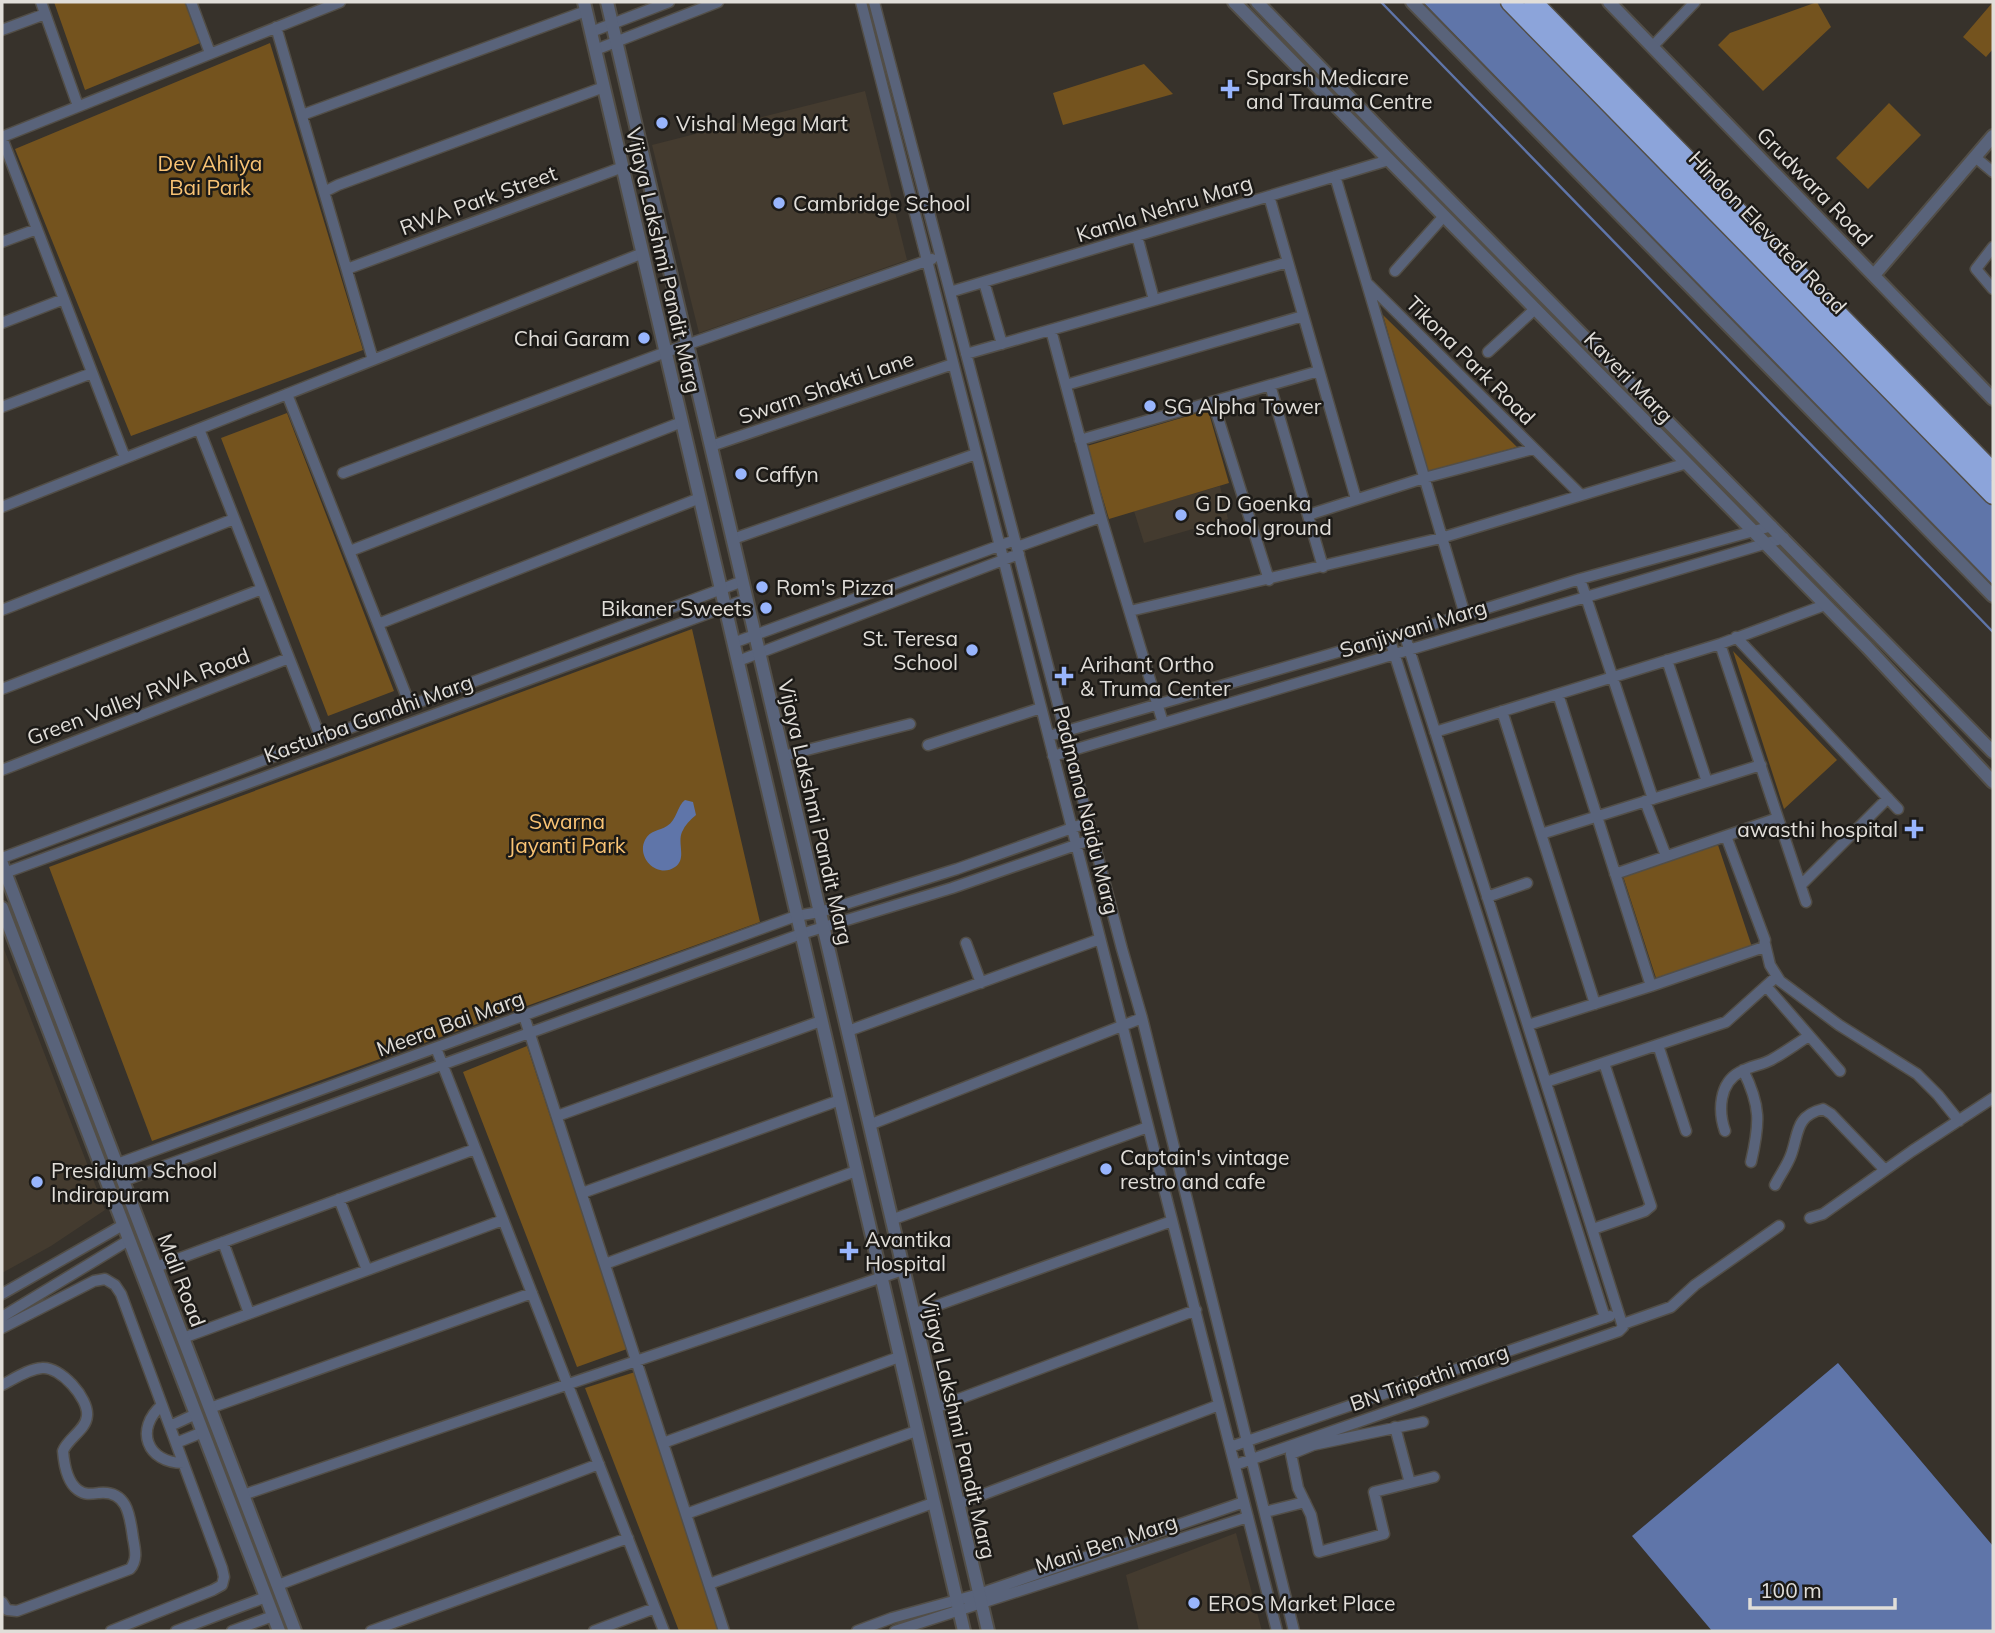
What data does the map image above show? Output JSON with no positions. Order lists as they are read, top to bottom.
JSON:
{
  "streets": {
    "highway": ["Hindon Elevated Road"],
    "street": [
      "Grudwara Road",
      "RWA Park Street",
      "Kamla Nehru Marg",
      "Vijaya Lakshmi Pandit Marg",
      "Tikona Park Road",
      "Kaveri Marg",
      "Swarn Shakti Lane",
      "Sanjiwani Marg",
      "Green Valley RWA Road",
      "Kasturba Gandhi Marg",
      "Padmana Naidu Marg",
      "Meera Bai Marg",
      "Mall Road",
      "BN Tripathi marg",
      "Mani Ben Marg"
    ]
  },
  "crossings": [
    ["RWA Park Street", "Vijaya Lakshmi Pandit Marg"],
    ["Kamla Nehru Marg", "Tikona Park Road"],
    ["Kamla Nehru Marg", "Kaveri Marg"],
    ["Kamla Nehru Marg", "Padmana Naidu Marg"],
    ["Vijaya Lakshmi Pandit Marg", "Swarn Shakti Lane"],
    ["Vijaya Lakshmi Pandit Marg", "Kasturba Gandhi Marg"],
    ["Vijaya Lakshmi Pandit Marg", "Meera Bai Marg"],
    ["Vijaya Lakshmi Pandit Marg", "Mani Ben Marg"],
    ["Kaveri Marg", "Sanjiwani Marg"],
    ["Swarn Shakti Lane", "Padmana Naidu Marg"],
    ["Sanjiwani Marg", "Padmana Naidu Marg"],
    ["Kasturba Gandhi Marg", "Mall Road"],
    ["Padmana Naidu Marg", "Meera Bai Marg"],
    ["Padmana Naidu Marg", "BN Tripathi marg"],
    ["Meera Bai Marg", "Mall Road"]
  ],
  "parks": ["Dev Ahilya Bai Park", "Swarna Jayanti Park"],
  "places": {
    "health": [
      "Sparsh Medicare and Trauma Centre",
      "Arihant Ortho & Truma Center",
      "awasthi hospital",
      "Avantika Hospital"
    ],
    "other": [
      "Vishal Mega Mart",
      "Cambridge School",
      "Chai Garam",
      "SG Alpha Tower",
      "Caffyn",
      "G D Goenka school ground",
      "Rom's Pizza",
      "Bikaner Sweets",
      "St. Teresa School",
      "Captain's vintage restro and cafe",
      "Presidium School Indirapuram",
      "EROS Market Place"
    ]
  },
  "scale_bar": "100 m"
}
